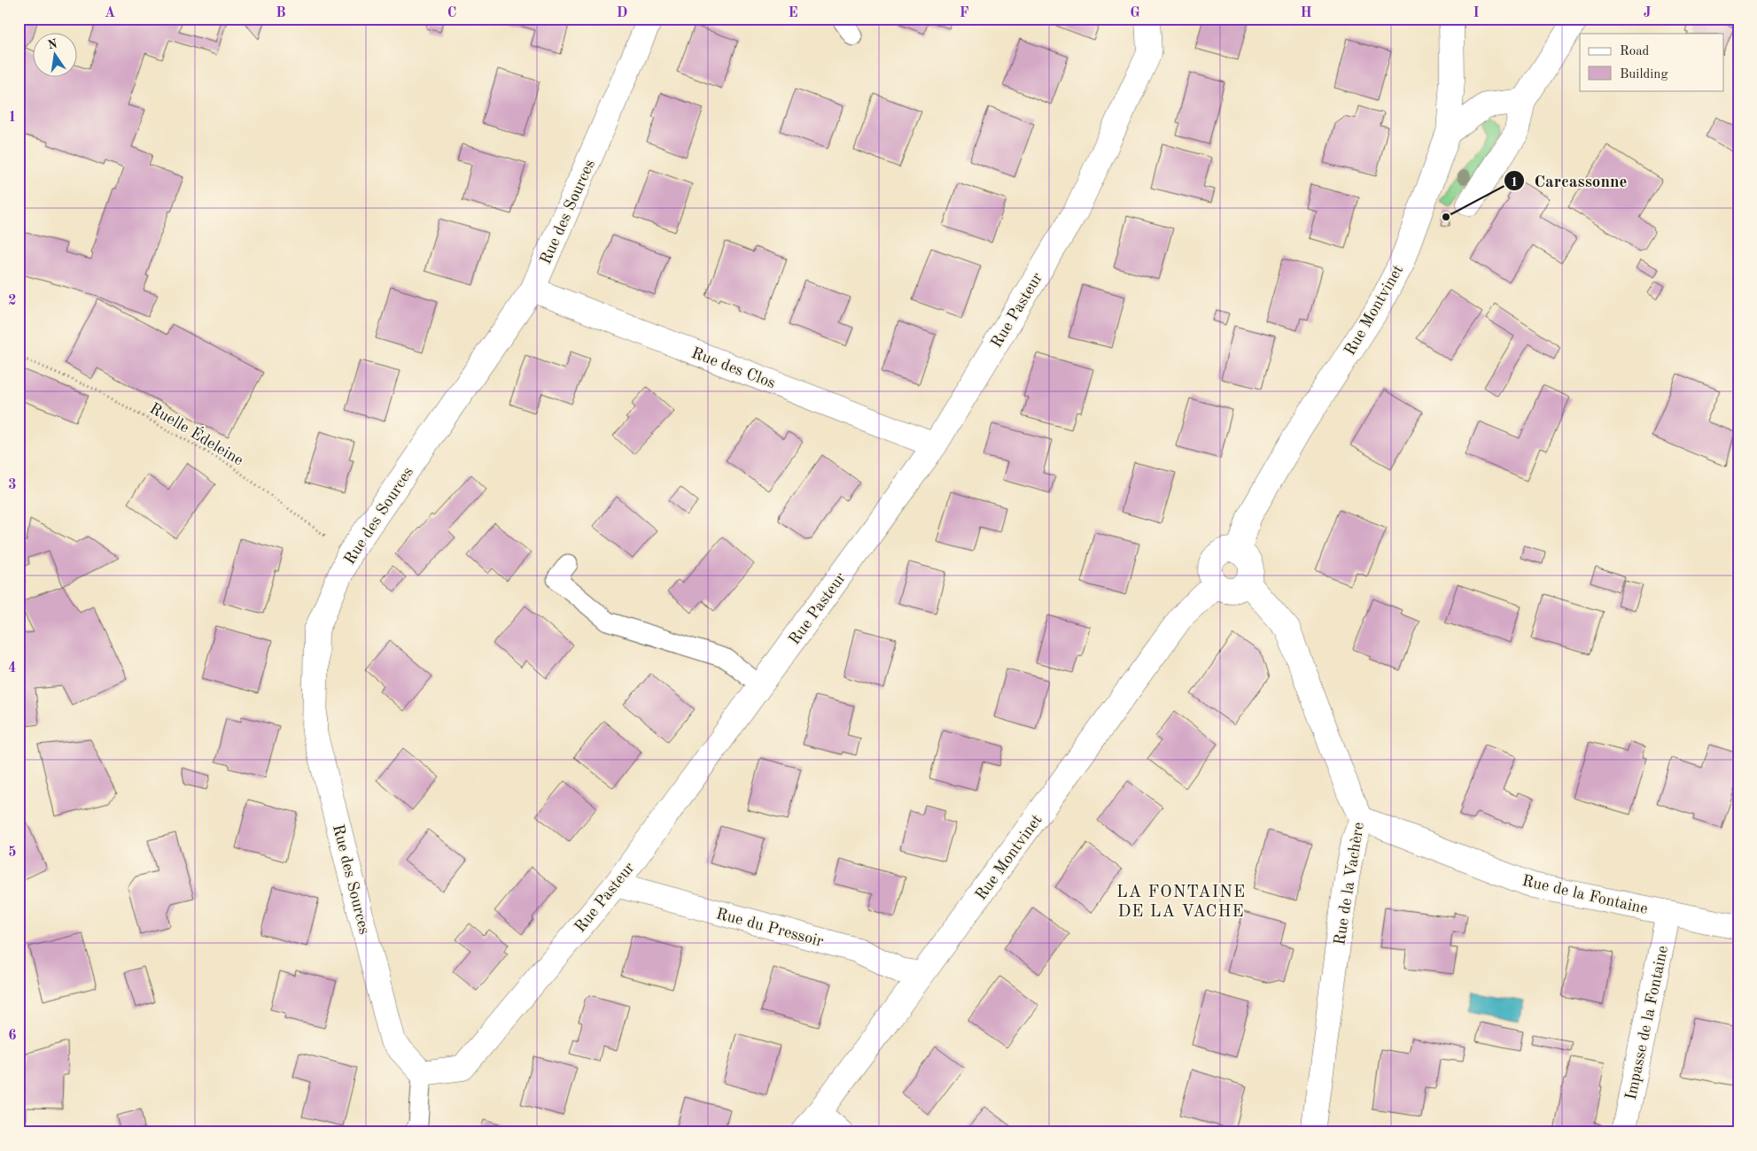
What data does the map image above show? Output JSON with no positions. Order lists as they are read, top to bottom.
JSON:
{
  "streets": {
    "street": [
      "Rue des Sources",
      "Rue Pasteur",
      "Rue Montvinet",
      "Rue des Clos",
      "Rue de la Vachère",
      "Rue de la Fontaine",
      "Rue du Pressoir",
      "Impasse de la Fontaine"
    ],
    "path": ["Ruelle Édeleine"]
  },
  "crossings": [
    ["Rue des Sources", "Rue Pasteur"],
    ["Rue des Sources", "Rue des Clos"],
    ["Rue des Sources", "Ruelle Édeleine"],
    ["Rue Pasteur", "Rue des Clos"],
    ["Rue Pasteur", "Rue du Pressoir"],
    ["Rue Montvinet", "Rue de la Vachère"],
    ["Rue Montvinet", "Rue du Pressoir"],
    ["Rue de la Vachère", "Rue de la Fontaine"],
    ["Rue de la Fontaine", "Impasse de la Fontaine"]
  ],
  "districts": ["LA FONTAINE DE LA VACHE"],
  "places": ["Carcassonne"],
  "legend": ["Road", "Building"],
  "north": "top",
  "grid": {
    "columns": [
      "A",
      "B",
      "C",
      "D",
      "E",
      "F",
      "G",
      "H",
      "I",
      "J"
    ],
    "rows": [
      "1",
      "2",
      "3",
      "4",
      "5",
      "6"
    ]
  }
}
